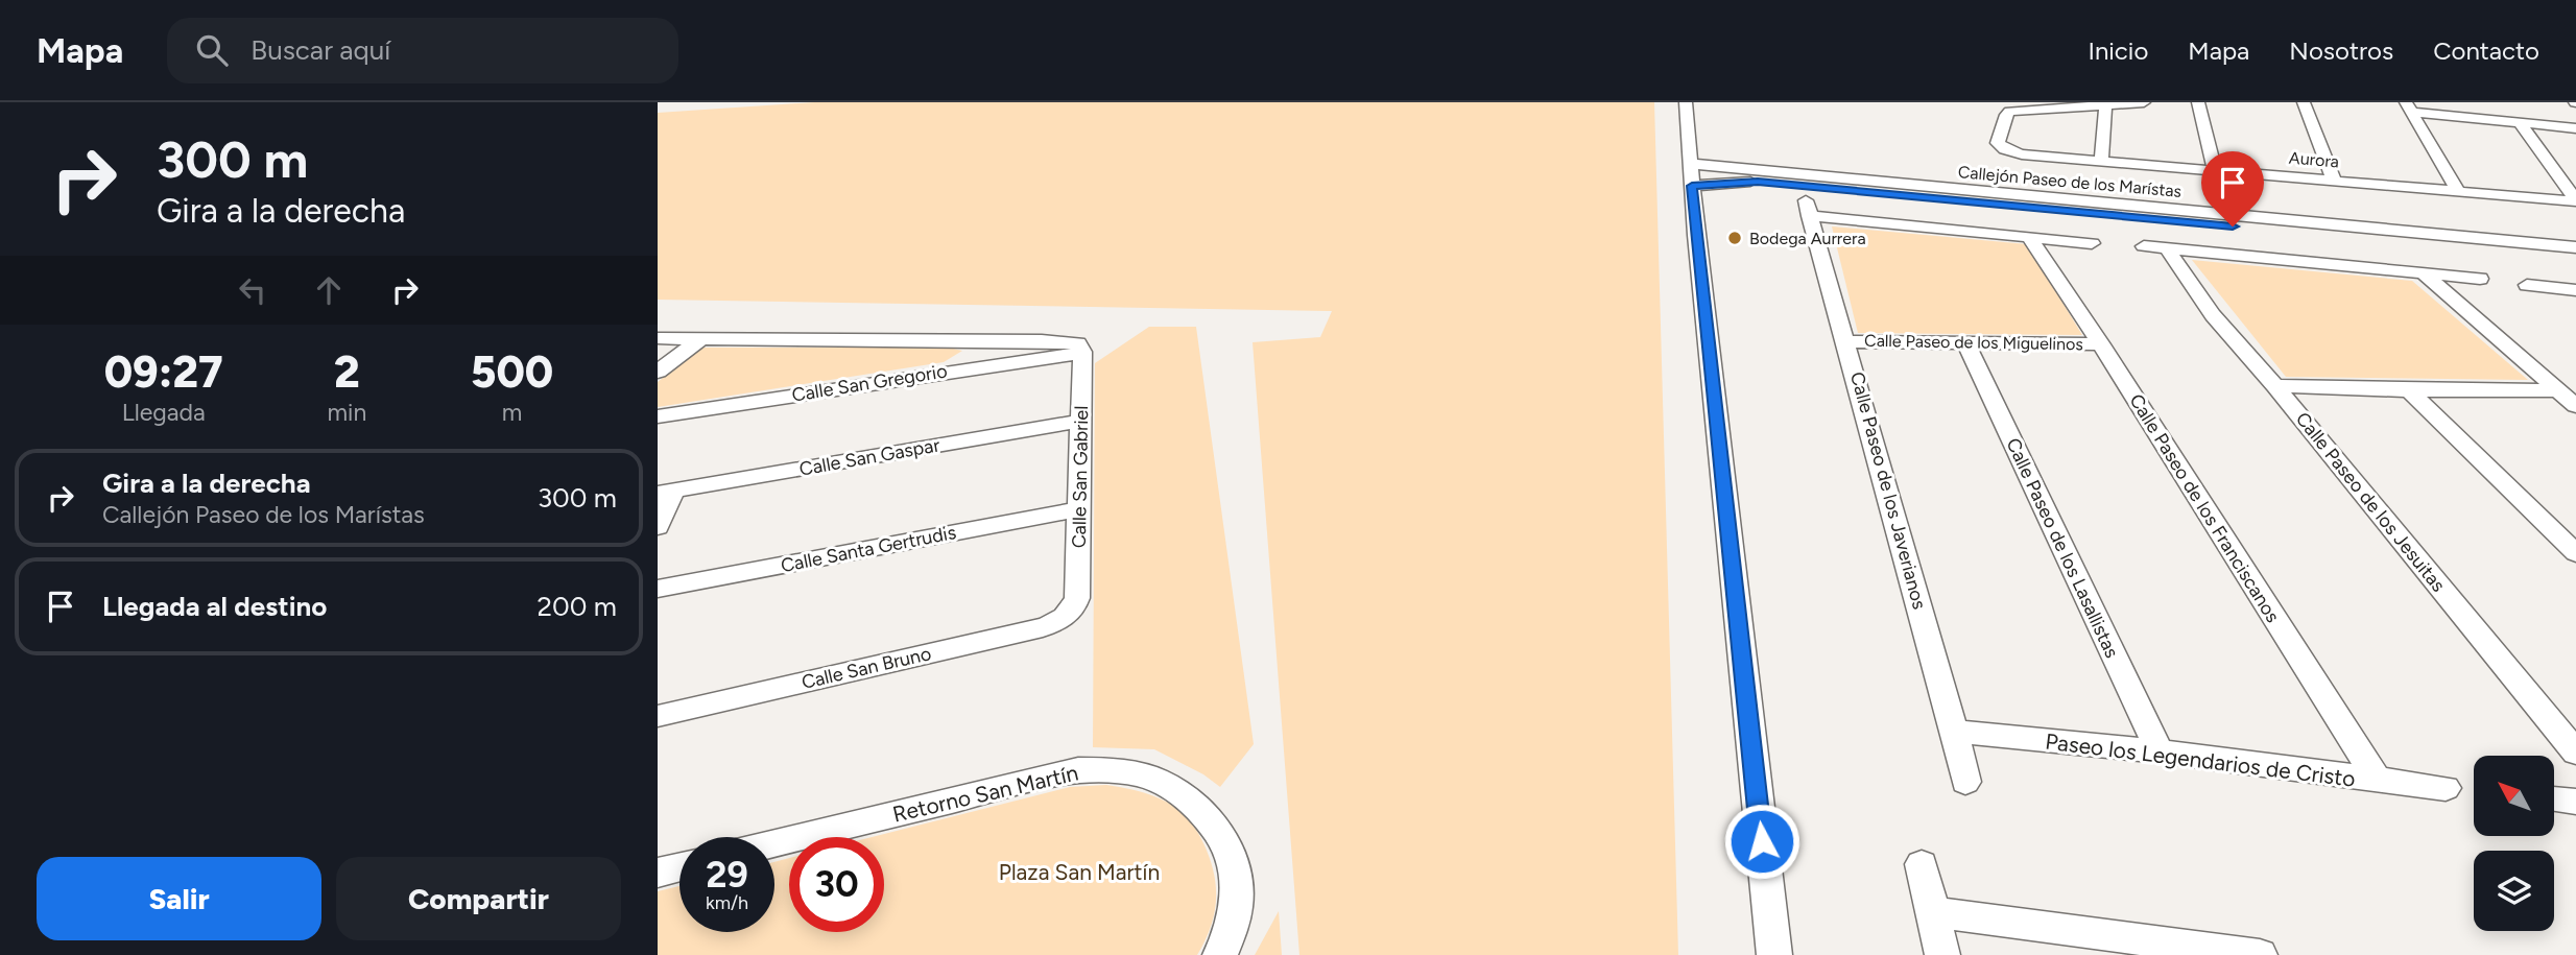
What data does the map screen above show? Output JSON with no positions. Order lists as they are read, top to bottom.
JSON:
{
  "streets": {
    "street": [
      "Aurora",
      "Callejón Paseo de los Marístas",
      "Calle Paseo de los Miguelinos",
      "Calle San Gregorio",
      "Calle San Gaspar",
      "Calle San Gabriel",
      "Calle Paseo de los Javerianos",
      "Calle Paseo de los Jesuitas",
      "Calle Paseo de los Franciscanos",
      "Calle Paseo de los Lasallistas",
      "Calle Santa Gertrudis",
      "Calle San Bruno",
      "Paseo los Legendarios de Cristo",
      "Retorno San Martín"
    ]
  },
  "crossings": [
    ["Calle Paseo de los Miguelinos", "Calle Paseo de los Javerianos"],
    ["Calle Paseo de los Miguelinos", "Calle Paseo de los Franciscanos"],
    ["Calle Paseo de los Miguelinos", "Calle Paseo de los Lasallistas"],
    ["Calle San Gregorio", "Calle San Gabriel"],
    ["Calle San Gaspar", "Calle San Gabriel"],
    ["Calle San Gabriel", "Calle Santa Gertrudis"],
    ["Calle San Gabriel", "Calle San Bruno"],
    ["Calle Paseo de los Javerianos", "Paseo los Legendarios de Cristo"],
    ["Calle Paseo de los Franciscanos", "Paseo los Legendarios de Cristo"],
    ["Calle Paseo de los Lasallistas", "Paseo los Legendarios de Cristo"]
  ],
  "parks": ["Plaza San Martín"],
  "places": ["Bodega Aurrera"],
  "north": "top left",
  "page": {
    "header": "Mapa",
    "search": "Buscar aquí",
    "nav": [
      "Inicio",
      "Mapa",
      "Nosotros",
      "Contacto"
    ],
    "turn": ["300 m", "Gira a la derecha"],
    "eta": [
      "09:27",
      "Llegada",
      "2",
      "min",
      "500",
      "m"
    ],
    "list": [
      {
        "name": "Gira a la derecha",
        "note": "Callejón Paseo de los Marístas",
        "value": "300 m"
      },
      {
        "name": "Llegada al destino",
        "value": "200 m"
      }
    ],
    "speed": "29 km/h",
    "limit": "30",
    "buttons": ["Salir", "Compartir"]
  }
}
